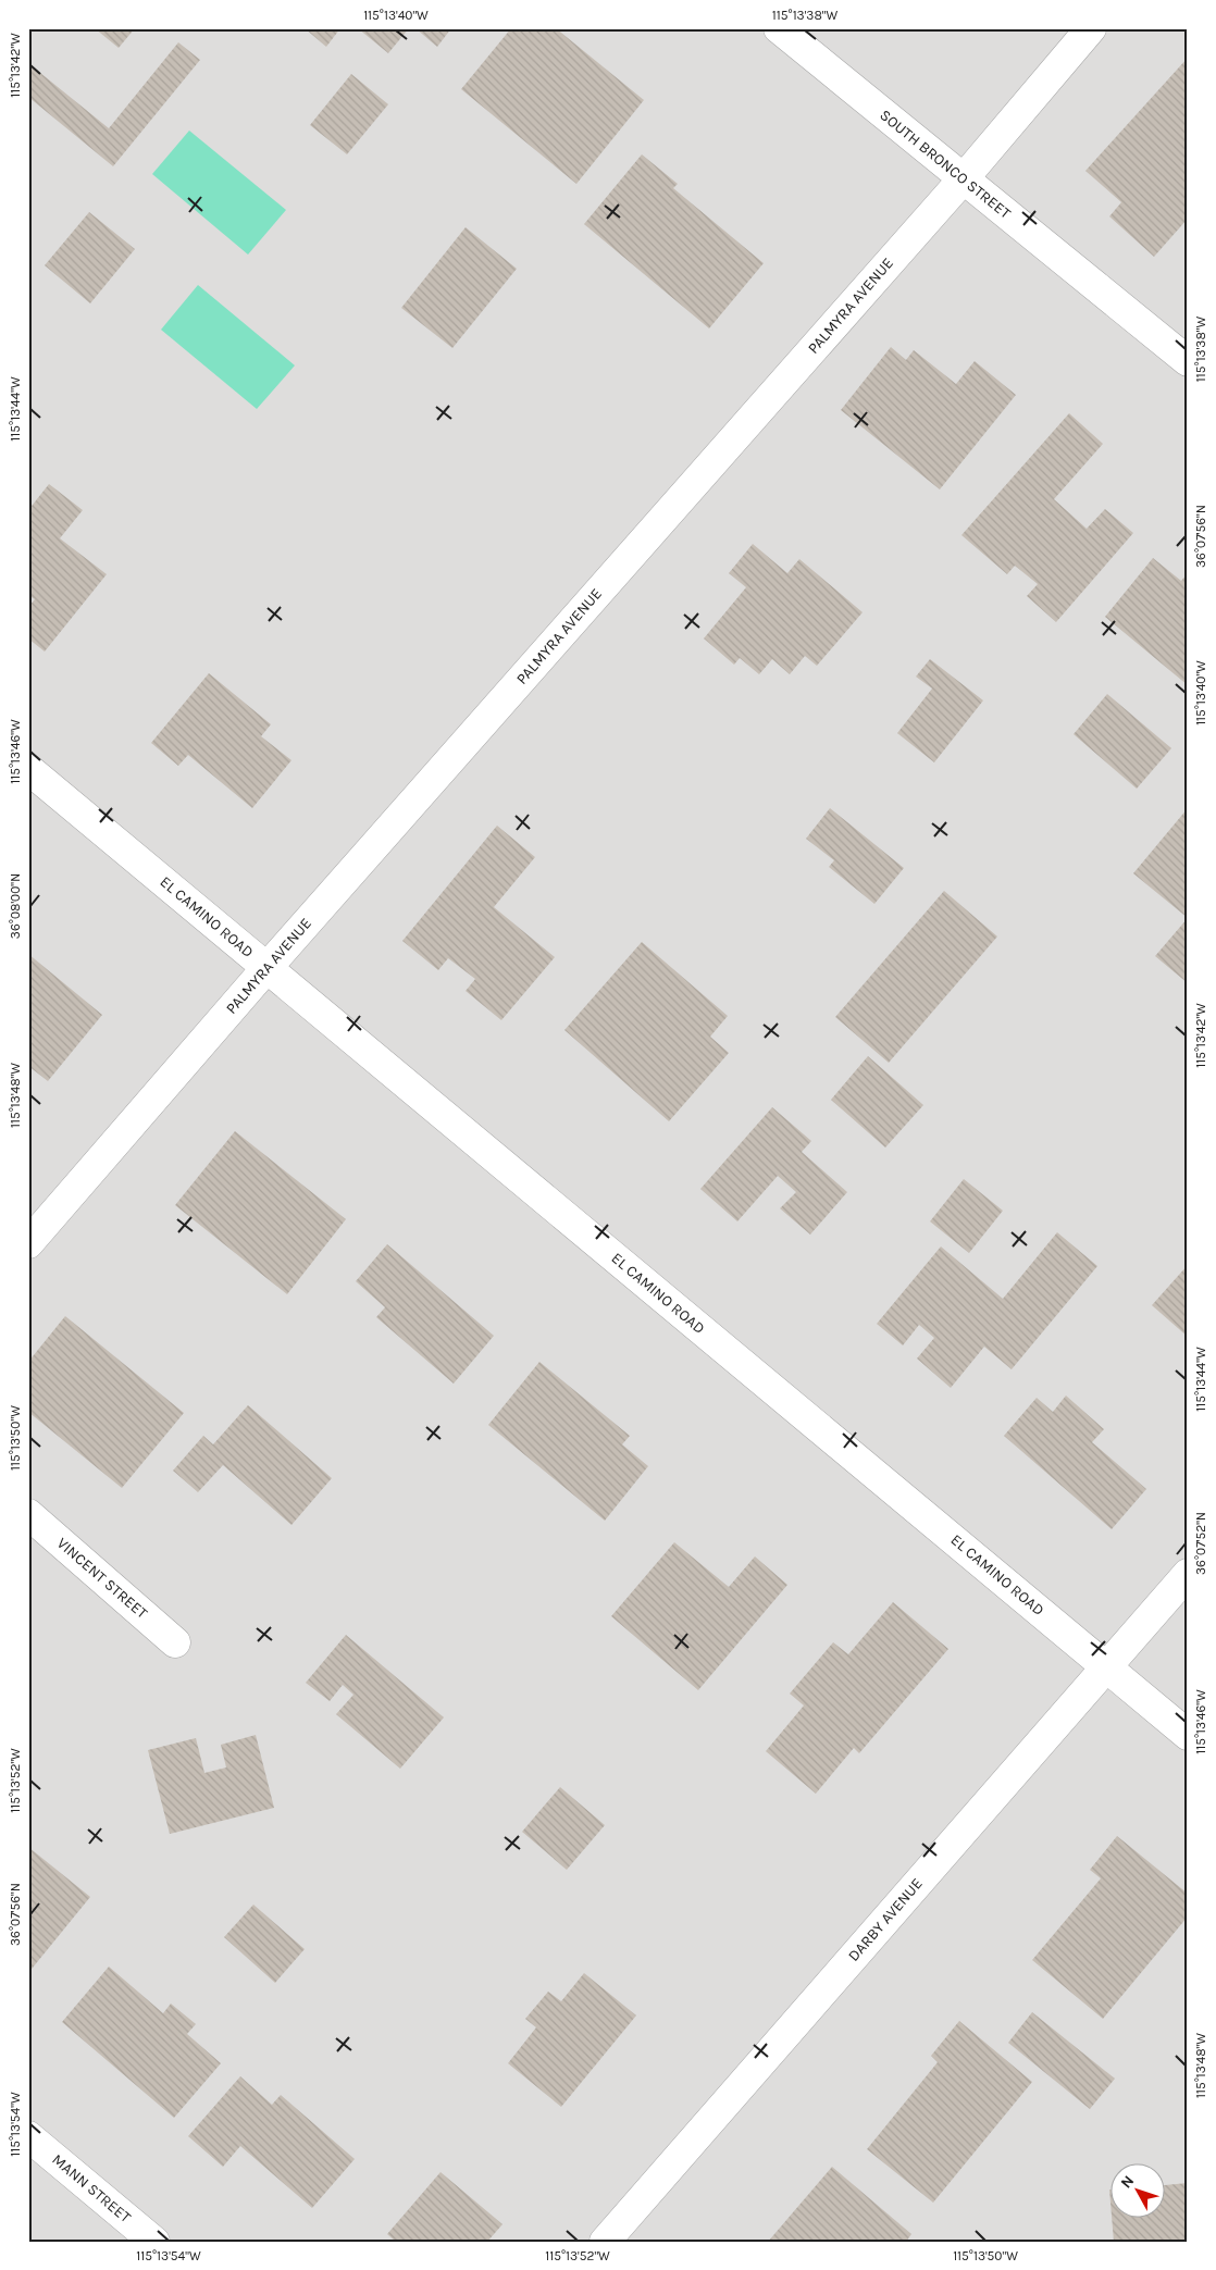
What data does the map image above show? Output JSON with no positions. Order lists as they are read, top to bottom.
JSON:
{
  "streets": {
    "street": [
      "SOUTH BRONCO STREET",
      "PALMYRA AVENUE",
      "EL CAMINO ROAD",
      "VINCENT STREET",
      "DARBY AVENUE",
      "MANN STREET"
    ]
  },
  "crossings": [
    ["SOUTH BRONCO STREET", "PALMYRA AVENUE"],
    ["PALMYRA AVENUE", "EL CAMINO ROAD"],
    ["EL CAMINO ROAD", "DARBY AVENUE"]
  ],
  "north": "top left",
  "coordinates": [
    "115°13'40\"W",
    "115°13'38\"W",
    "115°13'42\"W",
    "115°13'44\"W",
    "36°07'56\"N",
    "115°13'46\"W",
    "36°08'00\"N",
    "115°13'48\"W",
    "115°13'50\"W",
    "36°07'52\"N",
    "115°13'52\"W",
    "115°13'54\"W"
  ]
}
